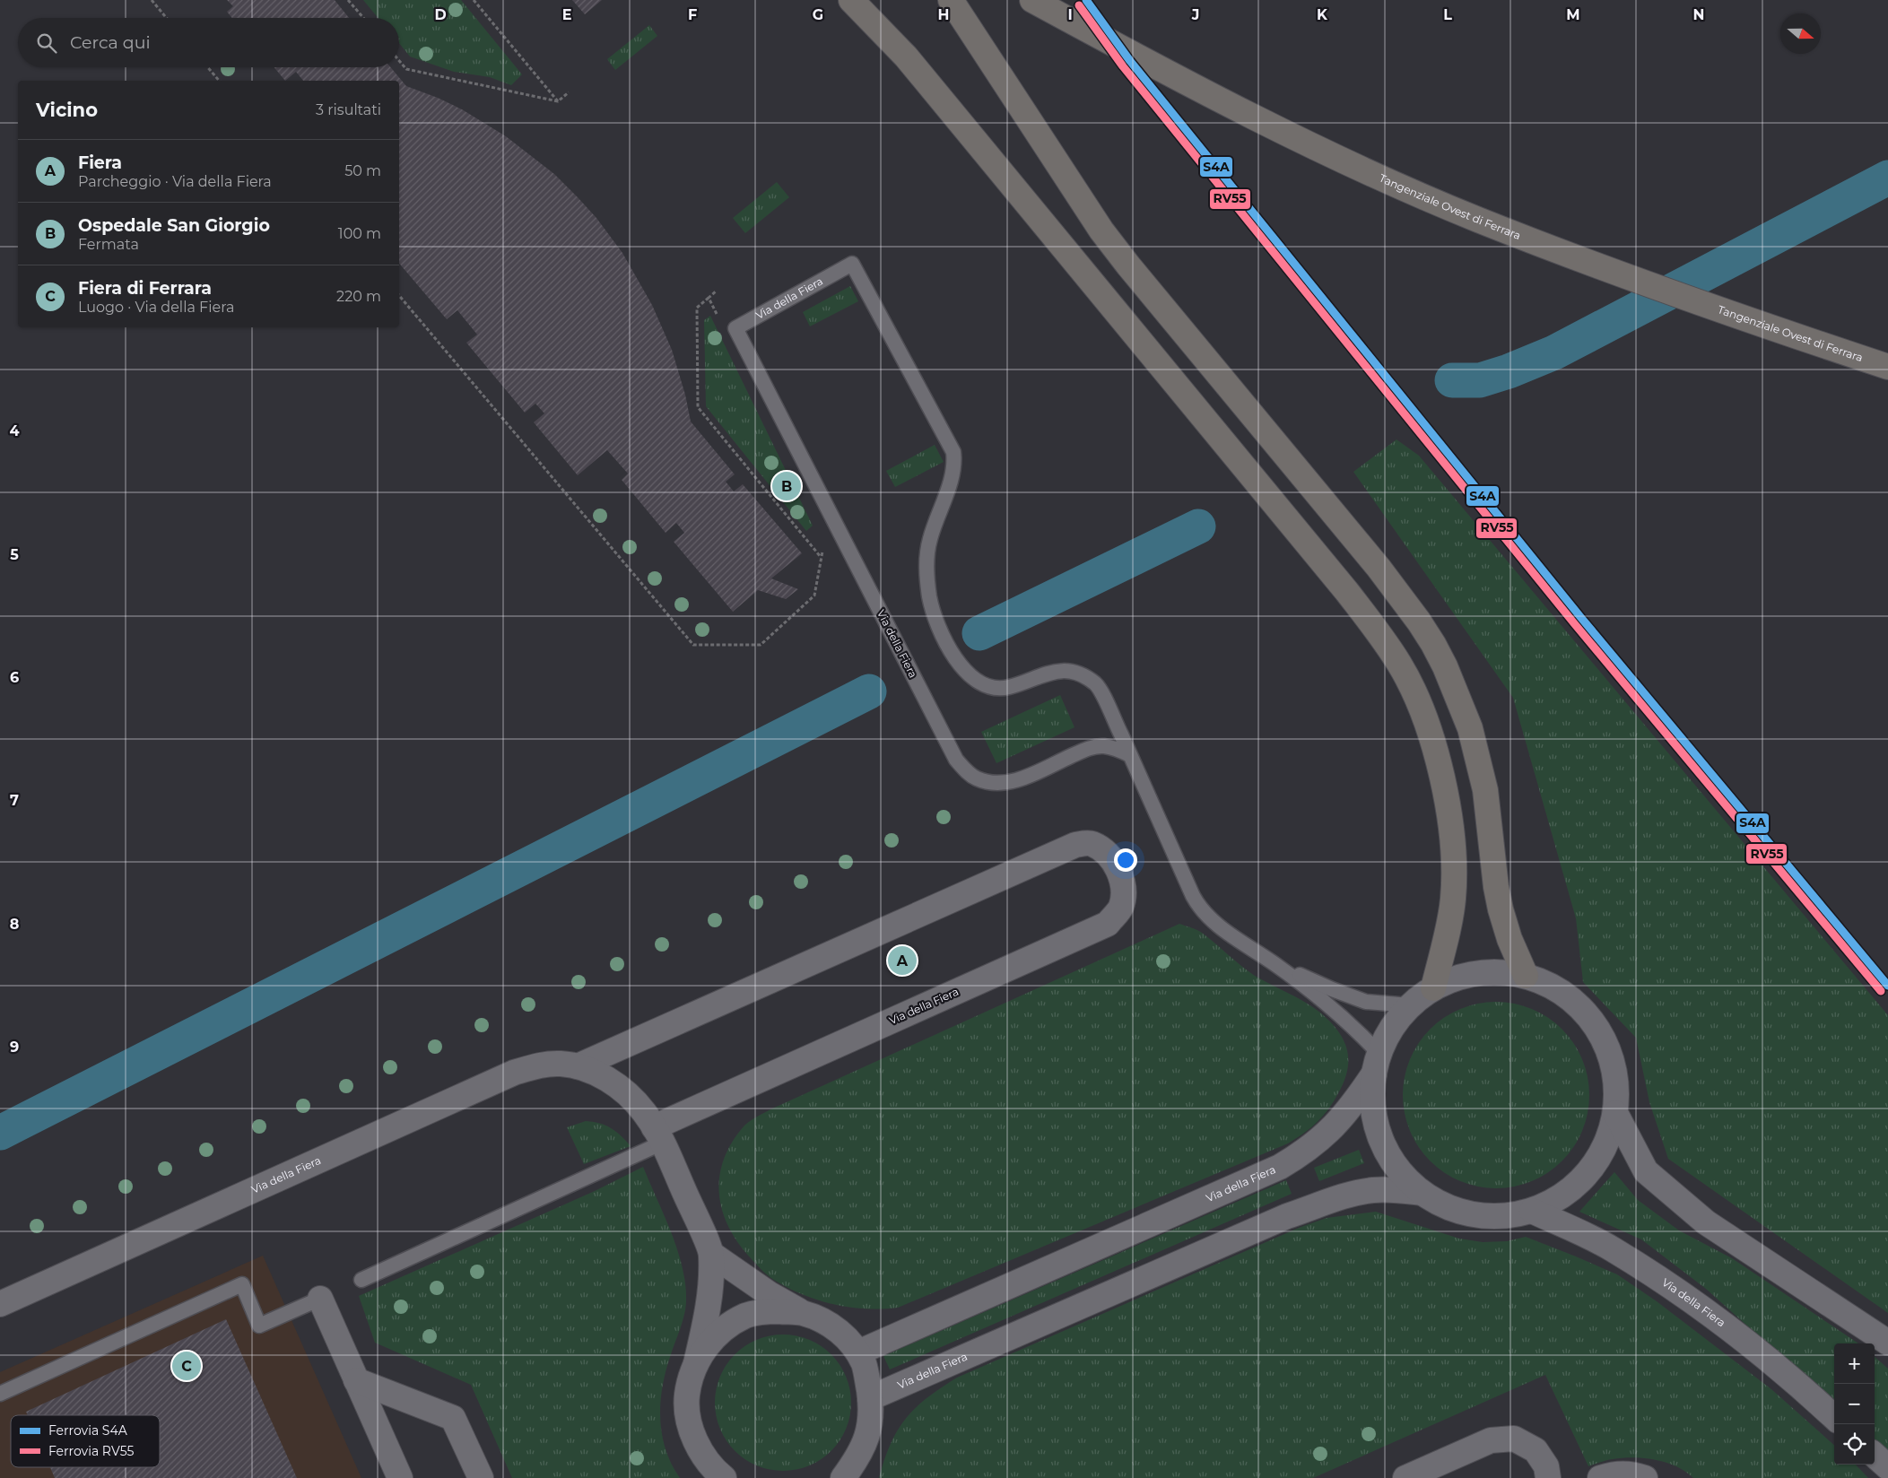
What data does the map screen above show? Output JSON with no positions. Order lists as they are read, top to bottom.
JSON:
{
  "streets": {
    "highway": ["Tangenziale Ovest di Ferrara"],
    "street": ["Via della Fiera"]
  },
  "lines": ["rail line S4A", "rail line RV55"],
  "legend": ["Ferrovia S4A", "Ferrovia RV55"],
  "north": "right",
  "page": {
    "search": "Cerca qui",
    "heading": ["Vicino", "3 risultati"],
    "list": [
      {
        "mark": "A",
        "name": "Fiera",
        "note": "Parcheggio · Via della Fiera",
        "value": "50 m"
      },
      {
        "mark": "B",
        "name": "Ospedale San Giorgio",
        "note": "Fermata",
        "value": "100 m"
      },
      {
        "mark": "C",
        "name": "Fiera di Ferrara",
        "note": "Luogo · Via della Fiera",
        "value": "220 m"
      }
    ],
    "pins": ["B", "A", "C"],
    "map_buttons": ["+", "−"]
  },
  "grid": {
    "columns": [
      "D",
      "E",
      "F",
      "G",
      "H",
      "I",
      "J",
      "K",
      "L",
      "M",
      "N"
    ],
    "rows": [
      "4",
      "5",
      "6",
      "7",
      "8",
      "9"
    ]
  }
}
